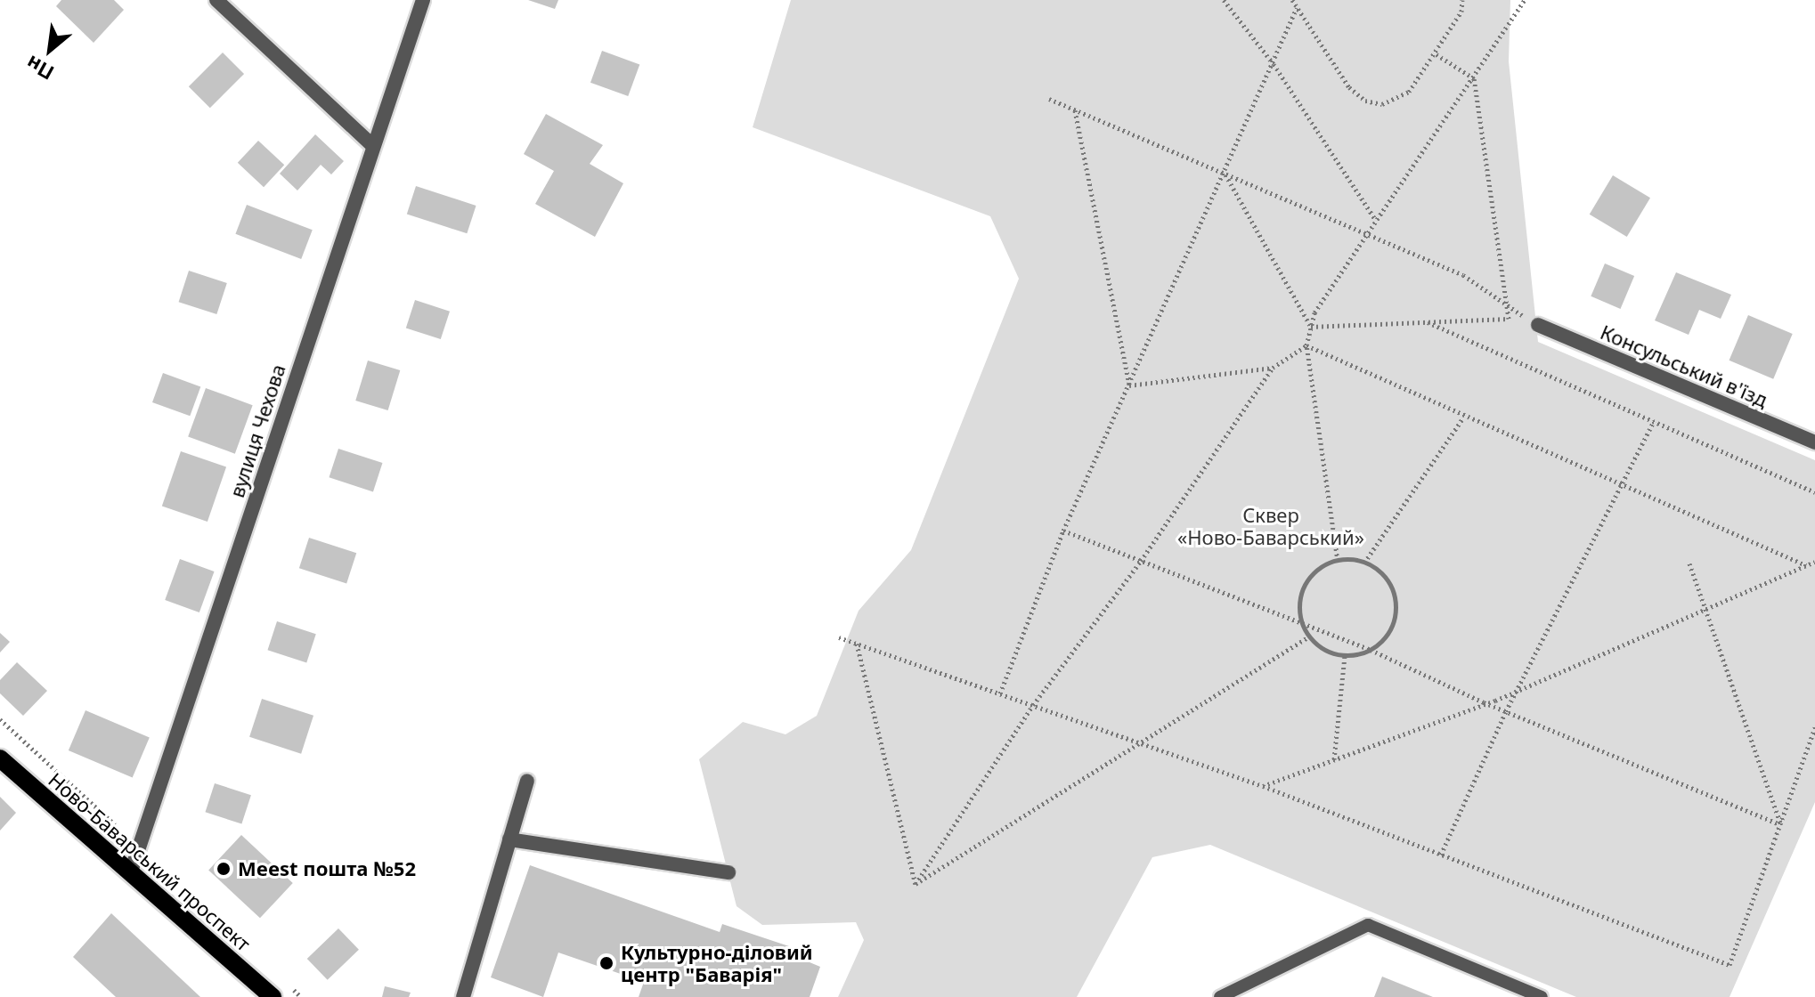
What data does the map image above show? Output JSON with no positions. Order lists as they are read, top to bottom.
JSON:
{
  "streets": {
    "main road": ["Ново-Баварський проспект"],
    "street": ["Консульський в'їзд", "вулиця Чехова"]
  },
  "crossings": [
    ["вулиця Чехова", "Ново-Баварський проспект"]
  ],
  "parks": ["Сквер «Ново-Баварський»"],
  "places": ["Meest пошта №52", "Культурно-діловий центр \"Баварія\""],
  "north": "bottom left"
}
